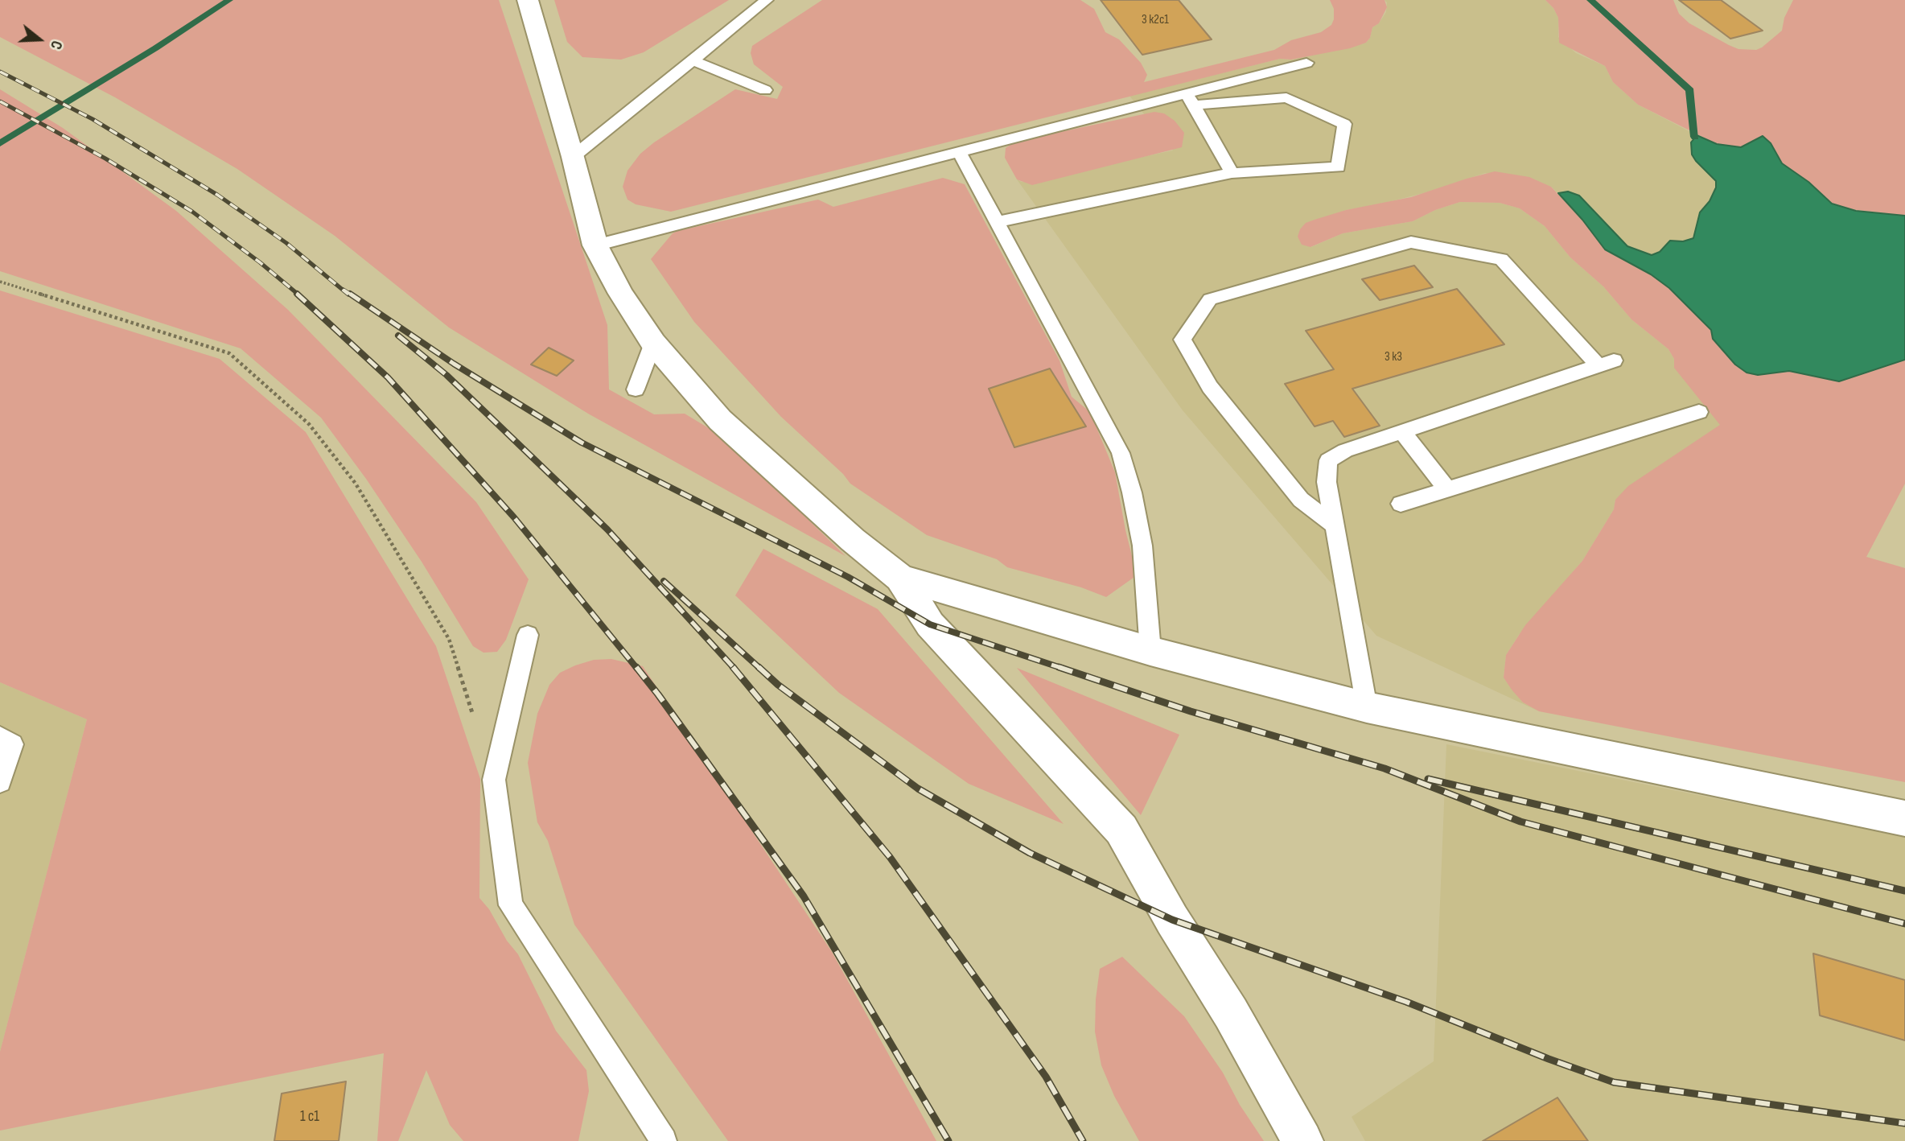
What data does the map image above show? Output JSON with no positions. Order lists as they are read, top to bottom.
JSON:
{
  "house_numbers": ["3 к2с1", "3 к3", "1 с1"],
  "north": "right"
}
